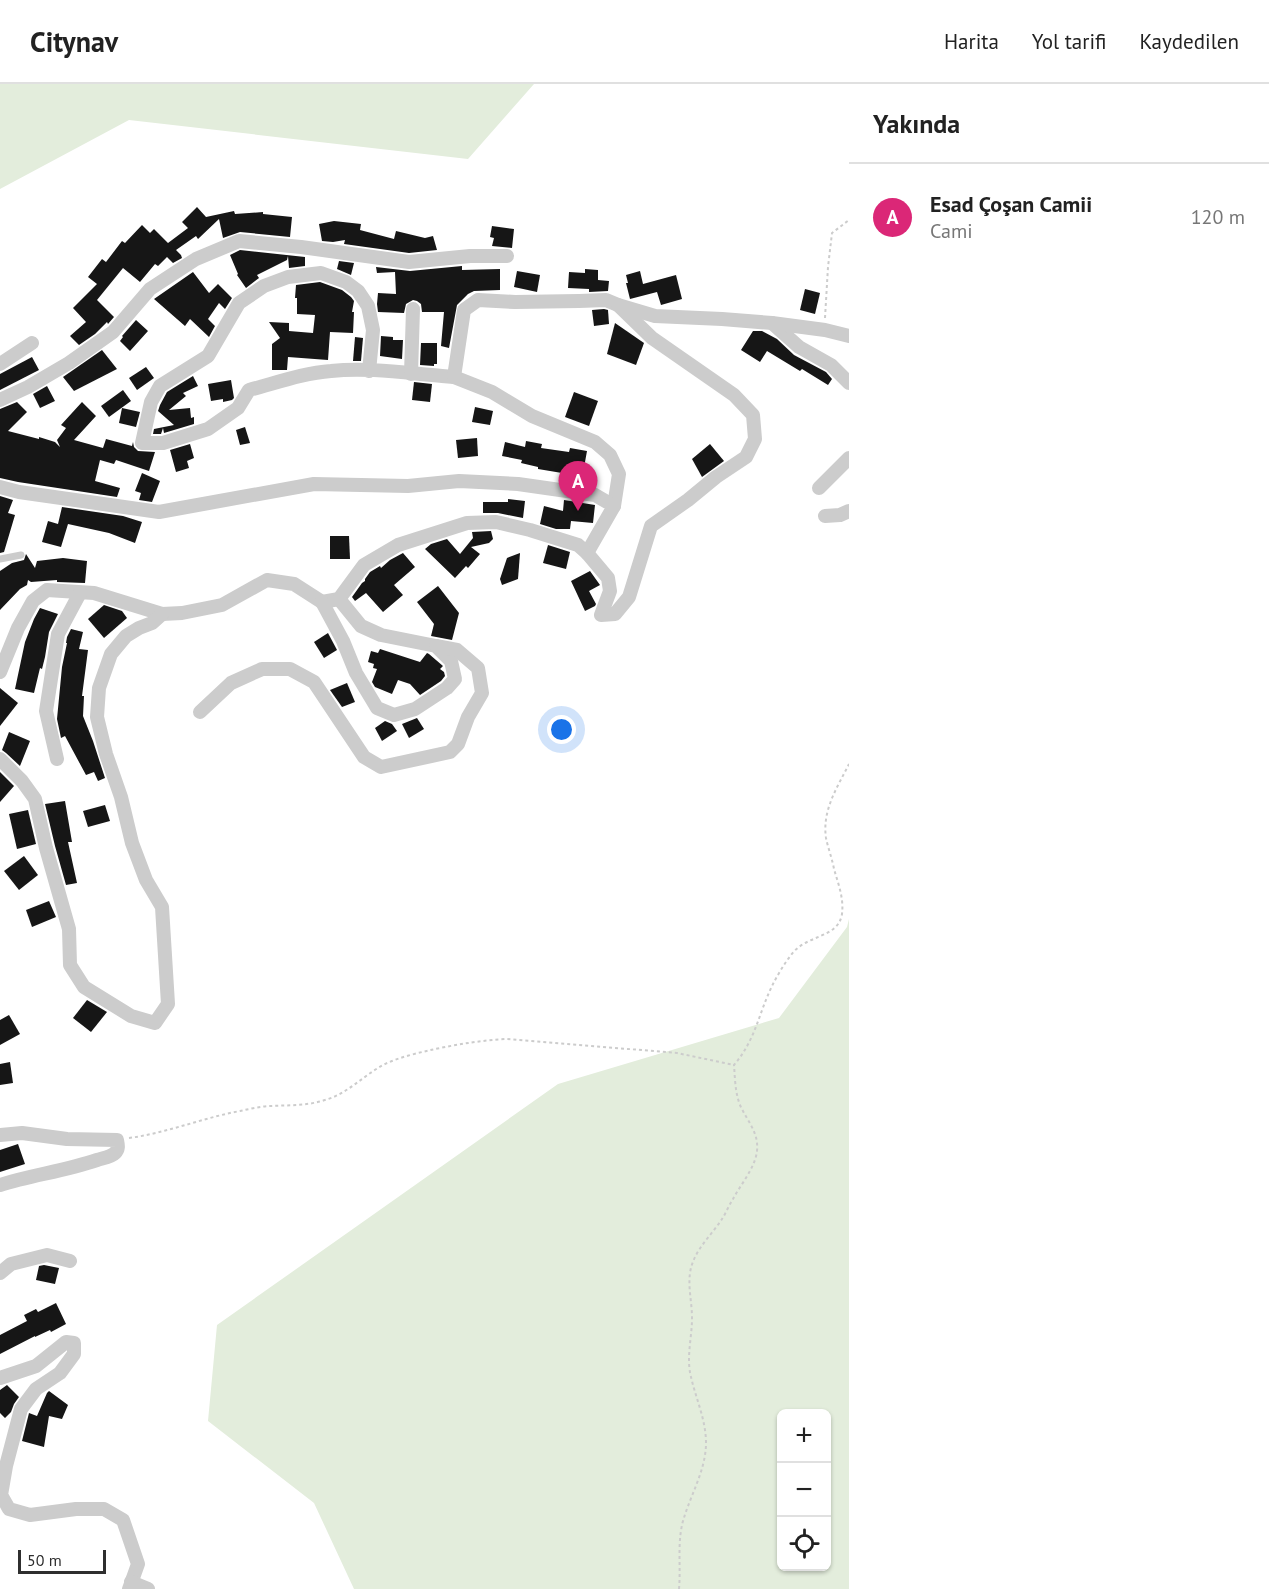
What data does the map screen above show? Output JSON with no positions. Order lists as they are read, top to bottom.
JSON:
{
  "scale_bar": "50 m",
  "page": {
    "header": "Citynav",
    "nav": ["Harita", "Yol tarifi", "Kaydedilen"],
    "heading": "Yakında",
    "list": [
      {
        "mark": "A",
        "name": "Esad Çoşan Camii",
        "note": "Cami",
        "value": "120 m"
      }
    ],
    "pins": "A",
    "map_buttons": ["+", "−"],
    "scale": "50 m"
  }
}
